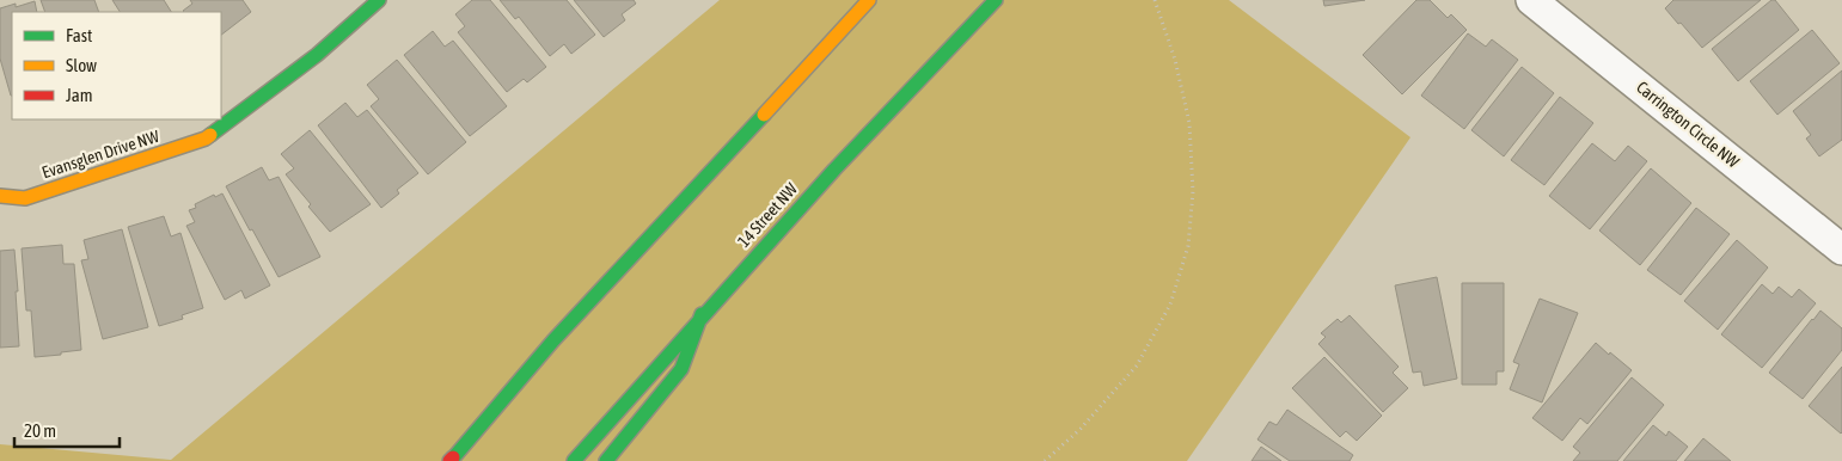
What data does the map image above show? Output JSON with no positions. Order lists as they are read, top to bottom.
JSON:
{
  "streets": {
    "main road": ["Evansglen Drive NW", "14 Street NW"],
    "street": ["Carrington Circle NW"]
  },
  "legend": ["Fast", "Slow", "Jam"],
  "scale_bar": "20 m"
}
